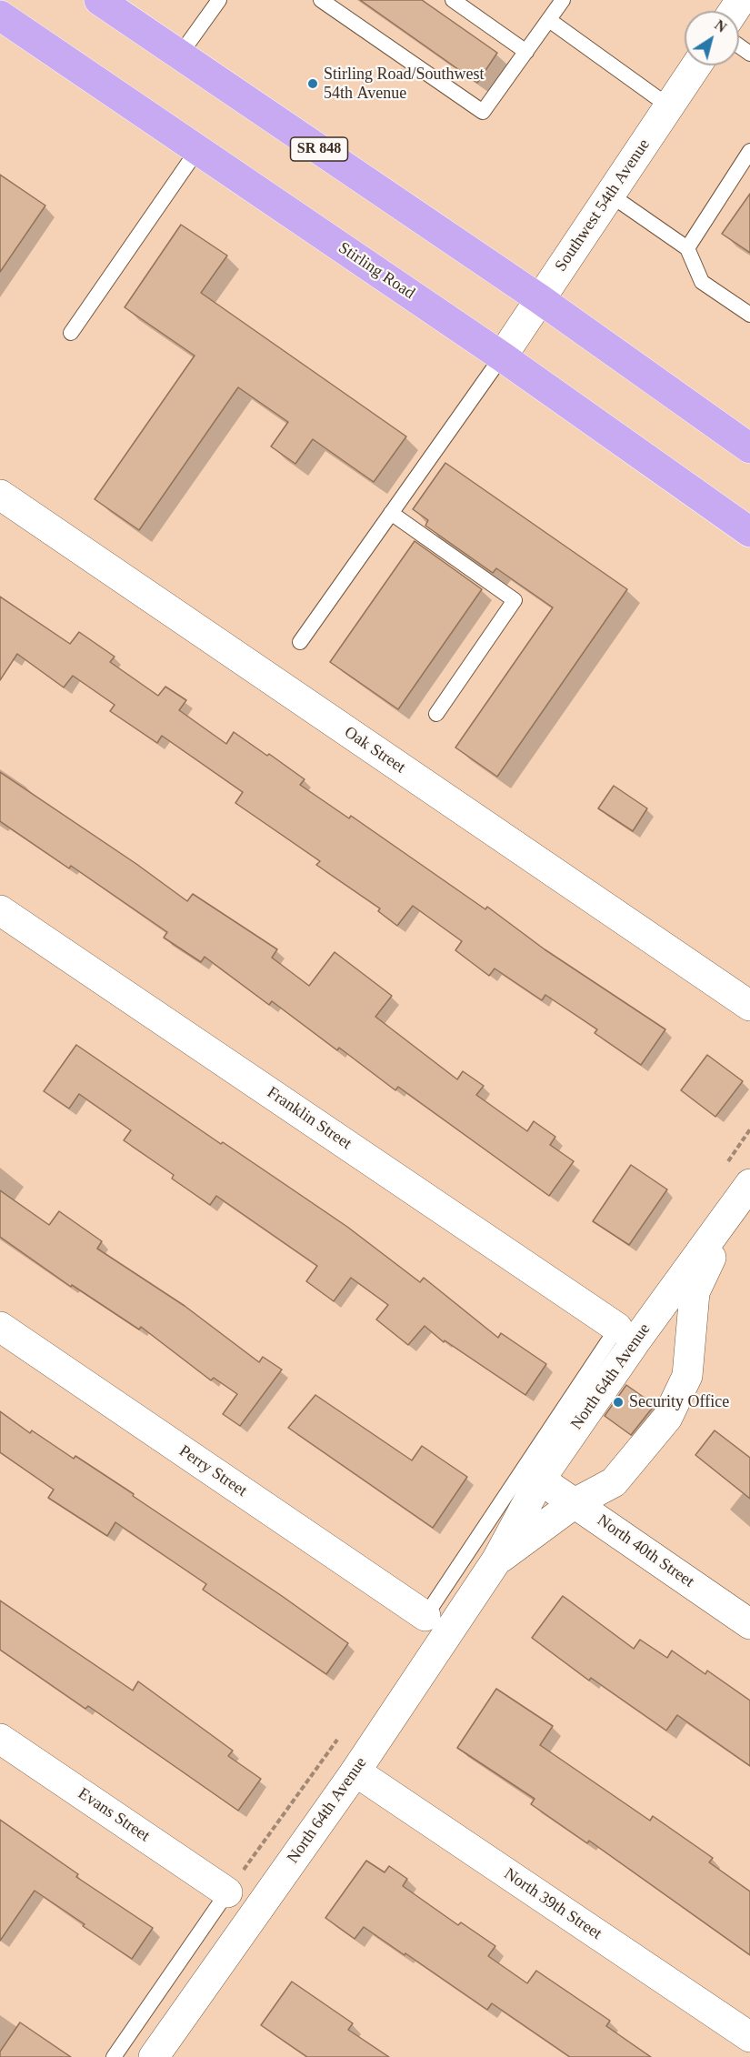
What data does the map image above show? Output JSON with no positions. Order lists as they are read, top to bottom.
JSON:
{
  "streets": {
    "main road": ["SR 848", "Stirling Road"],
    "street": [
      "Southwest 54th Avenue",
      "Oak Street",
      "Franklin Street",
      "North 64th Avenue",
      "Perry Street",
      "North 40th Street",
      "Evans Street",
      "North 39th Street"
    ]
  },
  "crossings": [
    ["SR 848", "Southwest 54th Avenue"],
    ["Southwest 54th Avenue", "Stirling Road"],
    ["North 64th Avenue", "North 40th Street"],
    ["North 64th Avenue", "North 39th Street"]
  ],
  "places": ["Stirling Road/Southwest 54th Avenue", "Security Office"],
  "north": "top right"
}
